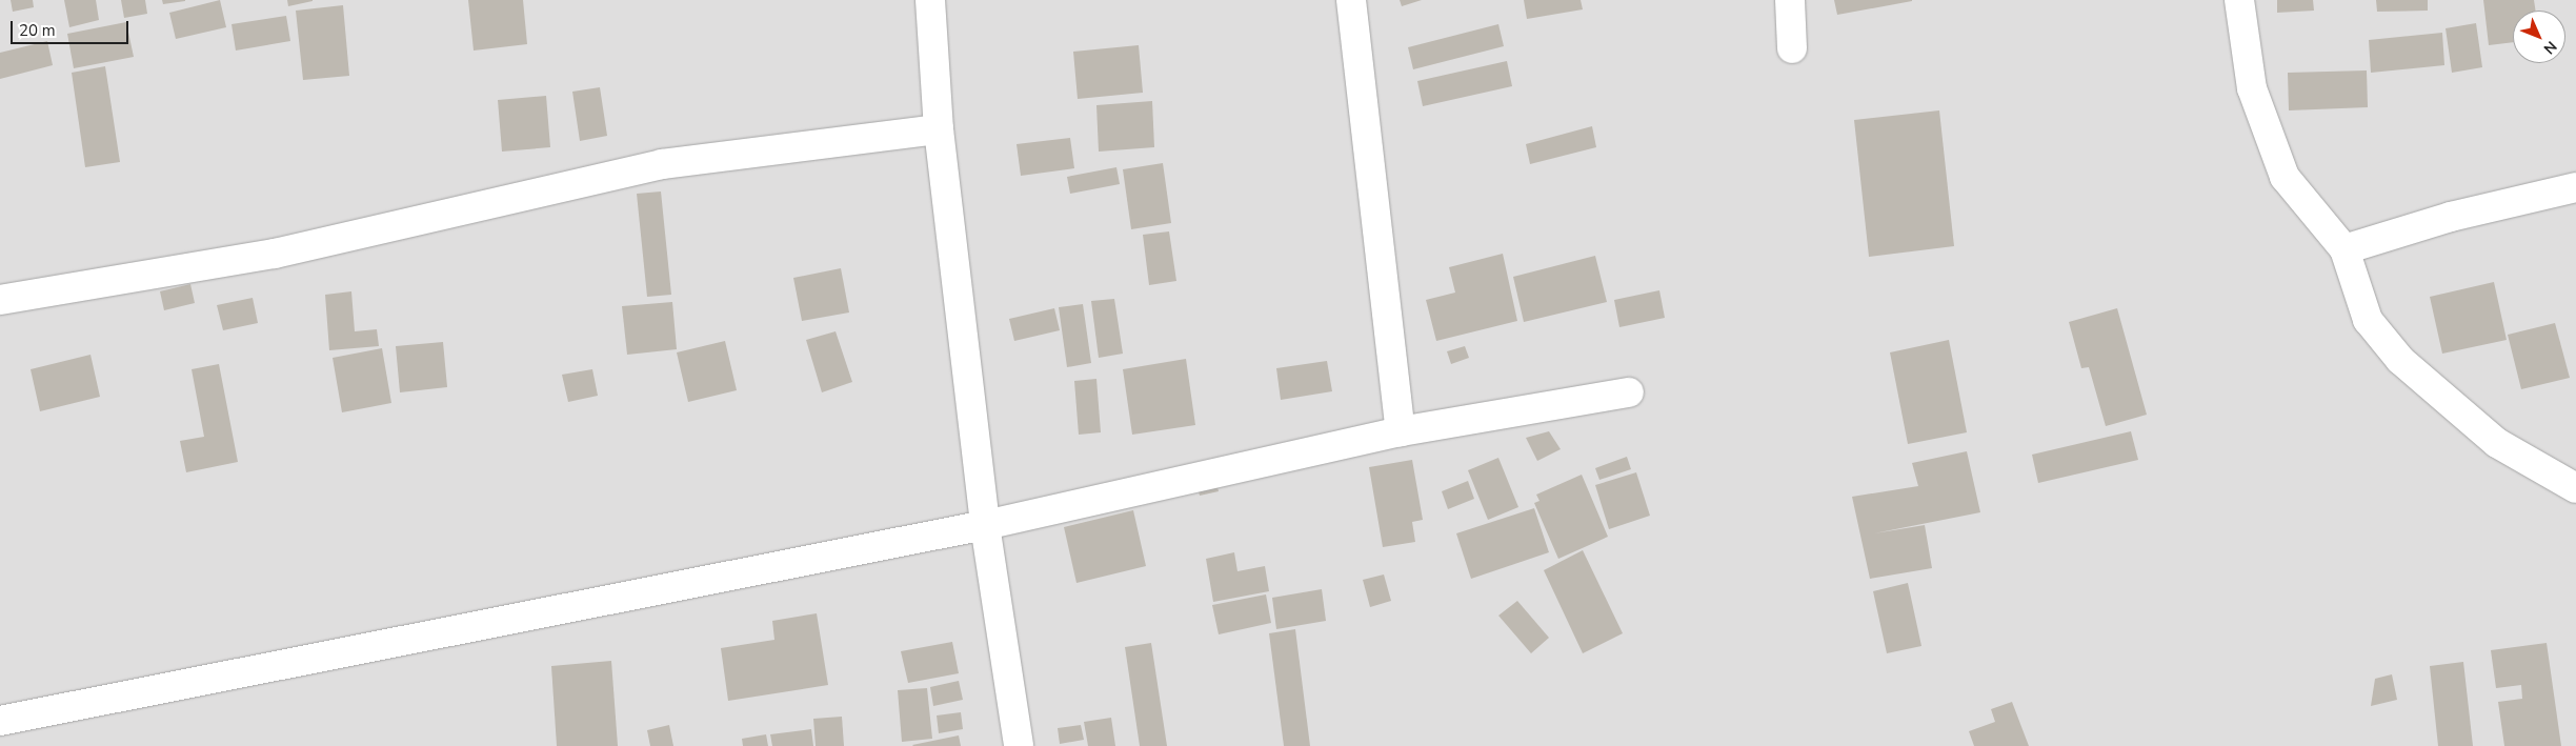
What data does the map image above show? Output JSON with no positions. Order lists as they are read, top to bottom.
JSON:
{
  "scale_bar": "20 m",
  "north": "bottom right"
}
